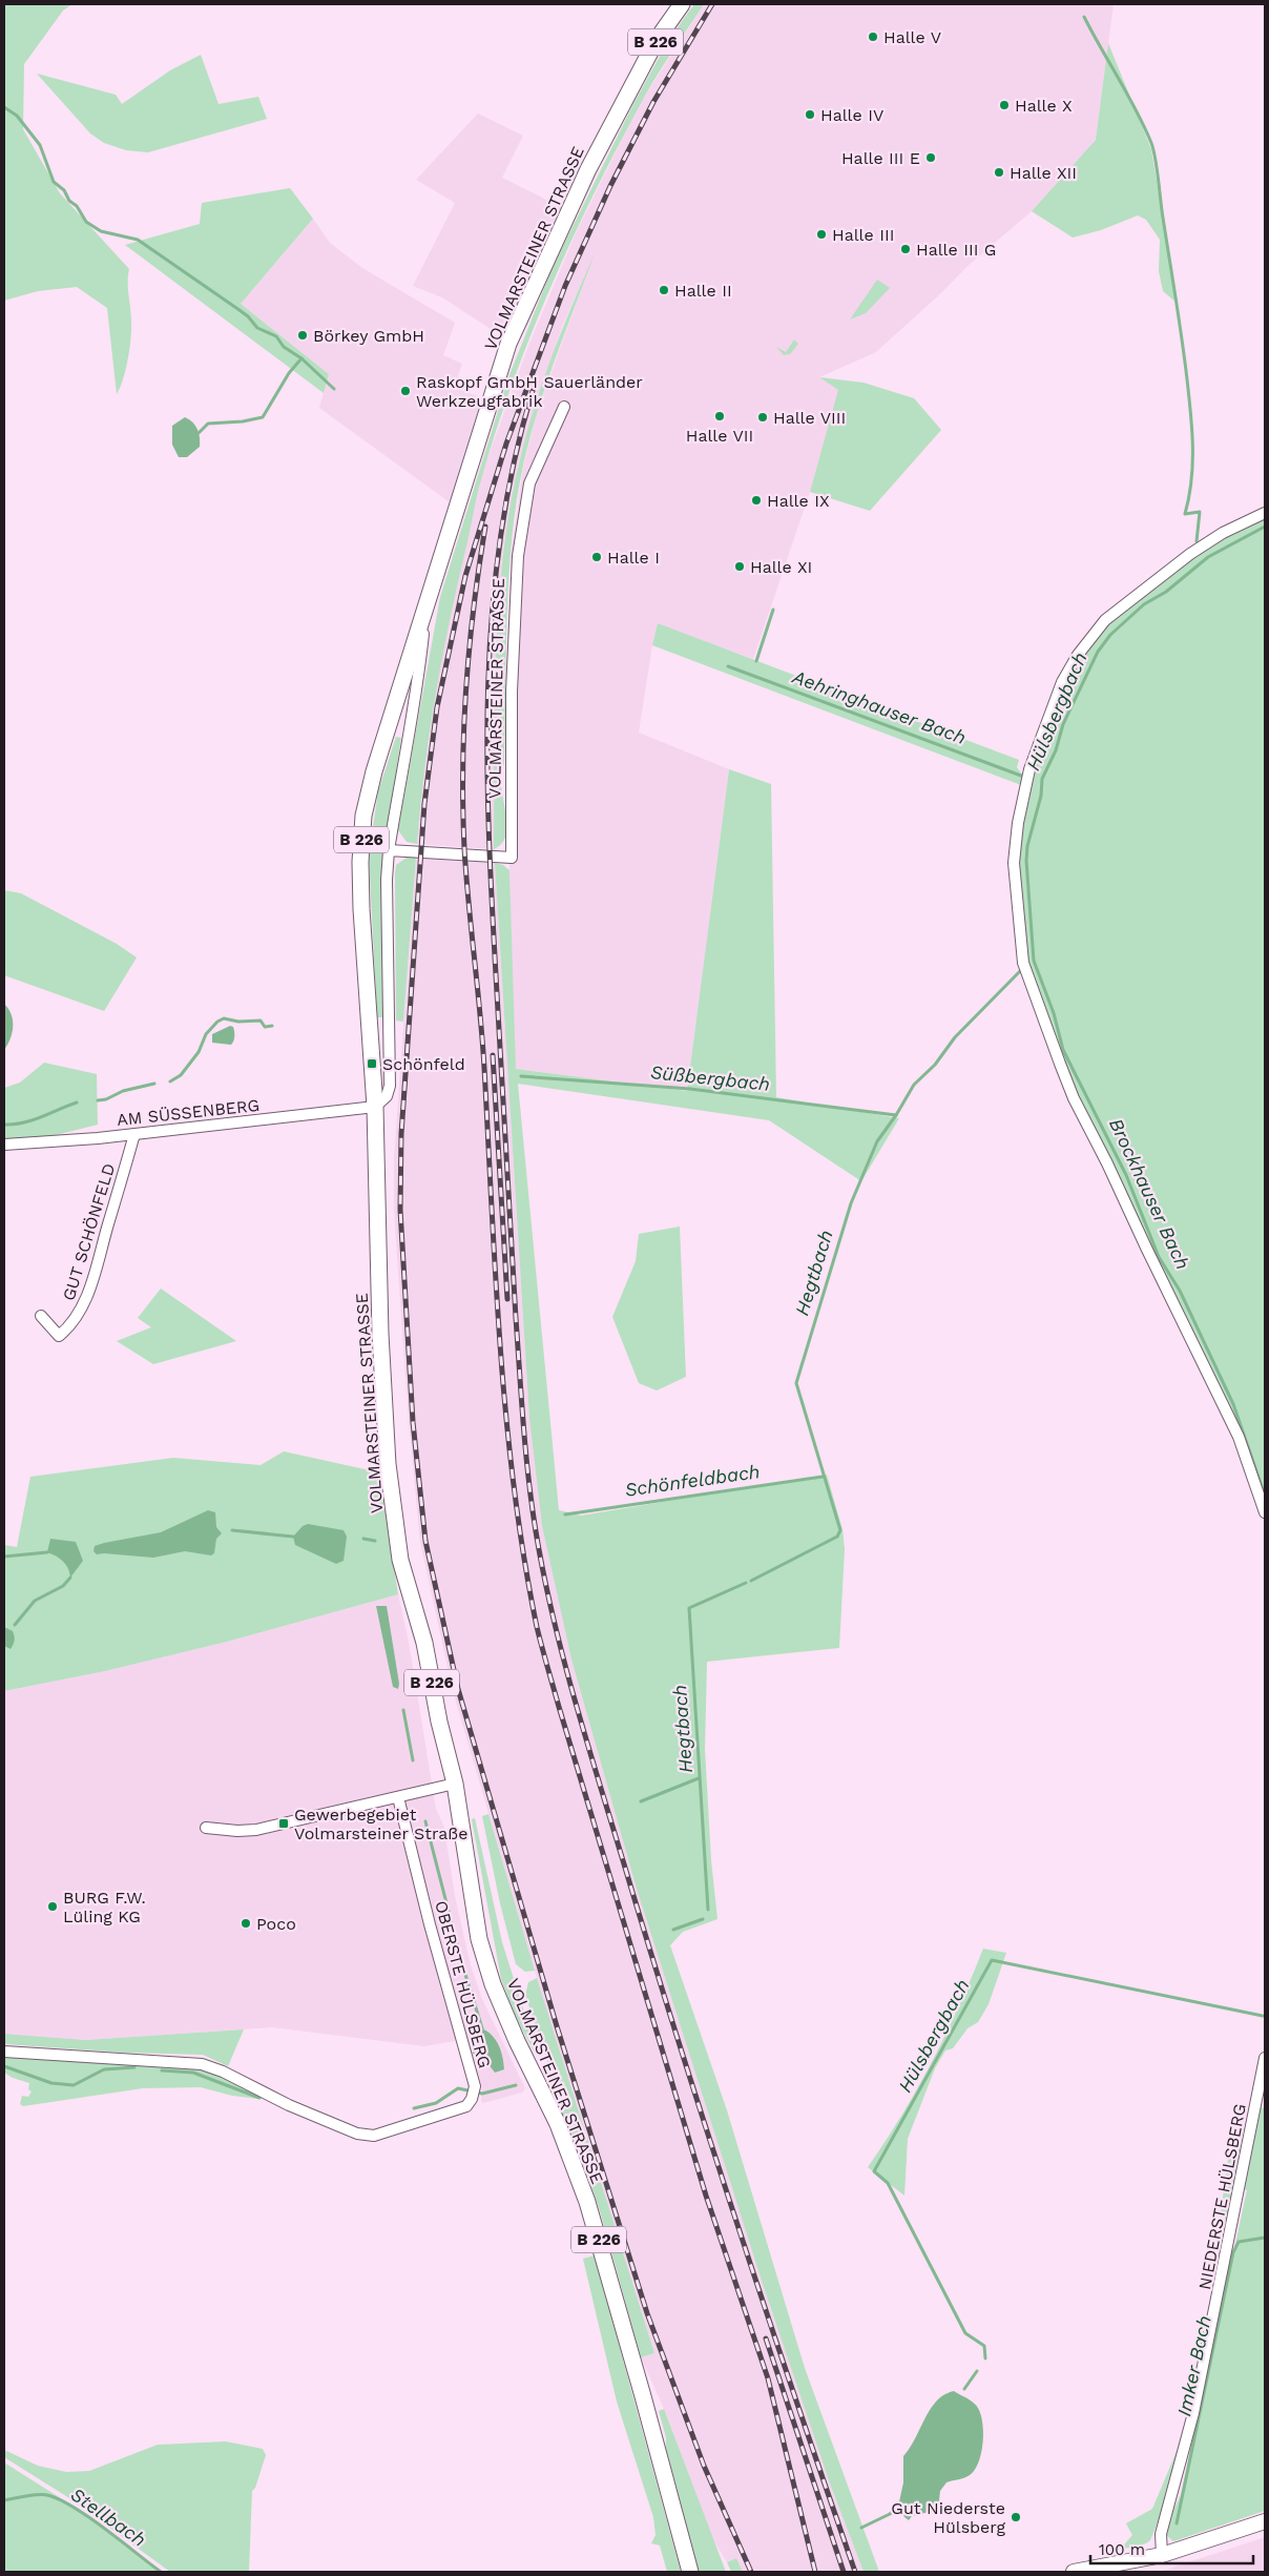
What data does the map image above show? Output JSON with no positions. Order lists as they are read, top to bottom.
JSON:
{
  "streets": {
    "main road": ["B 226", "VOLMARSTEINER STRASSE"],
    "street": [
      "AM SÜSSENBERG",
      "GUT SCHÖNFELD",
      "OBERSTE HÜLSBERG",
      "NIEDERSTE HÜLSBERG"
    ]
  },
  "crossings": [
    ["VOLMARSTEINER STRASSE", "AM SÜSSENBERG"],
    ["AM SÜSSENBERG", "GUT SCHÖNFELD"]
  ],
  "water": [
    "Aehringhauser Bach",
    "Hülsbergbach",
    "Süßbergbach",
    "Brockhauser Bach",
    "Hegtbach",
    "Schönfeldbach",
    "Imker Bach",
    "Stellbach"
  ],
  "places": {
    "other": [
      "Halle V",
      "Halle X",
      "Halle IV",
      "Halle III E",
      "Halle XII",
      "Halle III",
      "Halle III G",
      "Halle II",
      "Börkey GmbH",
      "Raskopf GmbH Sauerländer Werkzeugfabrik",
      "Halle VII",
      "Halle VIII",
      "Halle IX",
      "Halle I",
      "Halle XI",
      "BURG F.W. Lüling KG",
      "Poco",
      "Gut Niederste Hülsberg"
    ],
    "transit": ["Schönfeld", "Gewerbegebiet Volmarsteiner Straße"]
  },
  "scale_bar": "100 m"
}
